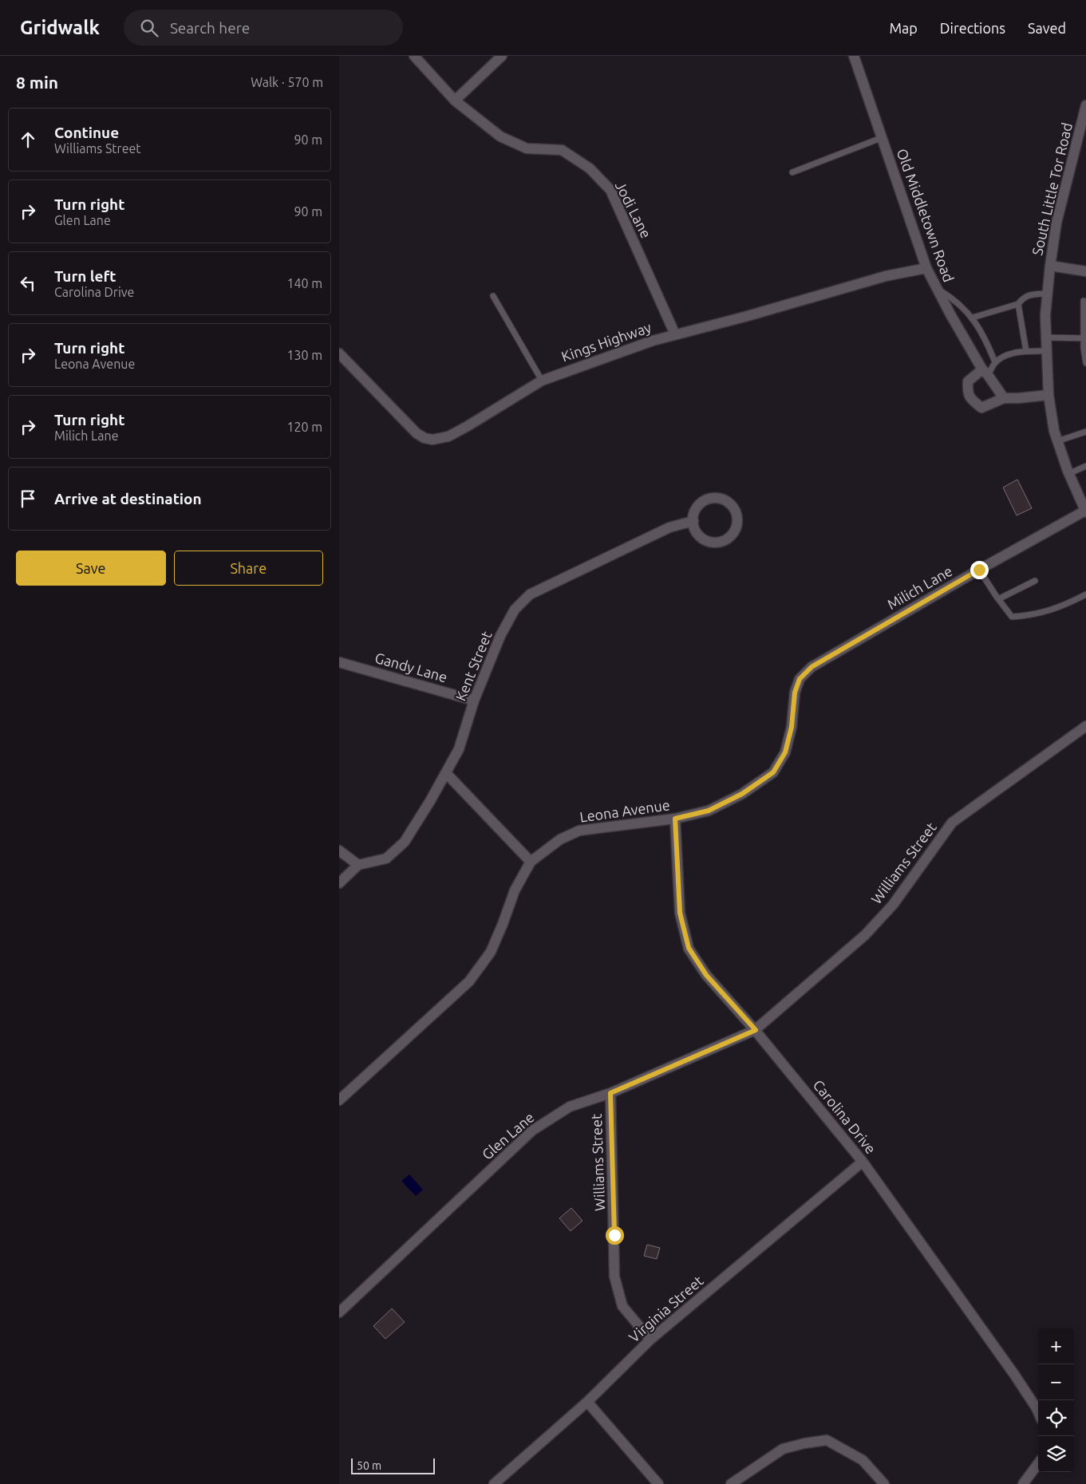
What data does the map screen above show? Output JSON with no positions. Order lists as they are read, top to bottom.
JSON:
{
  "streets": {
    "street": [
      "South Little Tor Road",
      "Jodi Lane",
      "Old Middletown Road",
      "Kings Highway",
      "Milich Lane",
      "Kent Street",
      "Gandy Lane",
      "Leona Avenue",
      "Williams Street",
      "Carolina Drive",
      "Glen Lane",
      "Virginia Street"
    ]
  },
  "crossings": [
    ["South Little Tor Road", "Milich Lane"],
    ["Jodi Lane", "Kings Highway"],
    ["Old Middletown Road", "Kings Highway"],
    ["Milich Lane", "Leona Avenue"],
    ["Kent Street", "Gandy Lane"],
    ["Leona Avenue", "Carolina Drive"],
    ["Williams Street", "Carolina Drive"],
    ["Williams Street", "Glen Lane"],
    ["Williams Street", "Virginia Street"],
    ["Carolina Drive", "Glen Lane"],
    ["Carolina Drive", "Virginia Street"]
  ],
  "scale_bar": "50 m",
  "page": {
    "header": "Gridwalk",
    "search": "Search here",
    "nav": ["Map", "Directions", "Saved"],
    "heading": ["8 min", "Walk · 570 m"],
    "list": [
      ["Continue", "Williams Street", "90 m"],
      ["Turn right", "Glen Lane", "90 m"],
      ["Turn left", "Carolina Drive", "140 m"],
      ["Turn right", "Leona Avenue", "130 m"],
      ["Turn right", "Milich Lane", "120 m"],
      "Arrive at destination"
    ],
    "buttons": ["Save", "Share"],
    "map_buttons": ["+", "−"],
    "scale": "50 m"
  }
}
